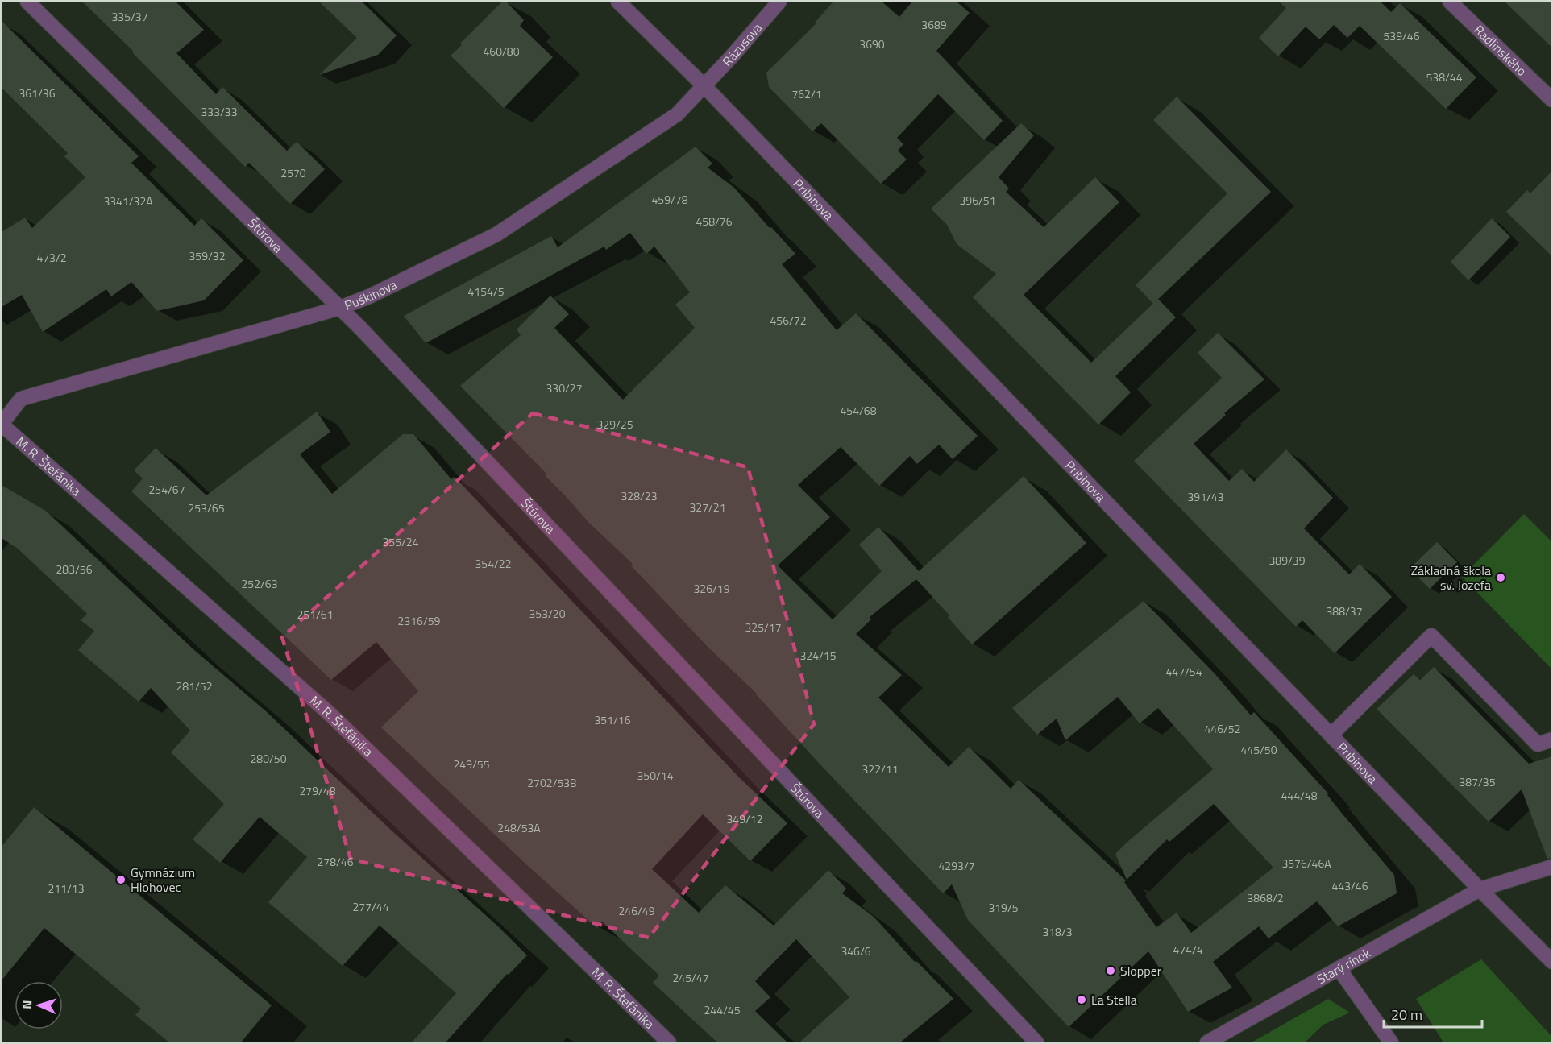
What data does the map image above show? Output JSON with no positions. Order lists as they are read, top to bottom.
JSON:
{
  "streets": {
    "street": [
      "Rázusova",
      "Radlinského",
      "Pribinova",
      "Štúrova",
      "Puškinova",
      "M. R. Štefánika",
      "Starý rínok"
    ]
  },
  "crossings": [
    ["Rázusova", "Pribinova"],
    ["Rázusova", "Puškinova"],
    ["Pribinova", "Puškinova"],
    ["Pribinova", "Starý rínok"],
    ["Štúrova", "Puškinova"],
    ["Puškinova", "M. R. Štefánika"]
  ],
  "places": [
    "Základná škola sv. Jozefa",
    "Gymnázium Hlohovec",
    "Slopper",
    "La Stella"
  ],
  "house_numbers": [
    "335/37",
    "3689",
    "539/46",
    "3690",
    "460/80",
    "538/44",
    "361/36",
    "762/1",
    "333/33",
    "2570",
    "459/78",
    "396/51",
    "3341/32A",
    "458/76",
    "359/32",
    "473/2",
    "4154/5",
    "456/72",
    "330/27",
    "454/68",
    "329/25",
    "254/67",
    "328/23",
    "391/43",
    "327/21",
    "253/65",
    "355/24",
    "389/39",
    "354/22",
    "283/56",
    "252/63",
    "326/19",
    "388/37",
    "353/20",
    "251/61",
    "2316/59",
    "325/17",
    "324/15",
    "447/54",
    "281/52",
    "351/16",
    "446/52",
    "445/50",
    "280/50",
    "249/55",
    "322/11",
    "350/14",
    "387/35",
    "2702/53B",
    "279/48",
    "444/48",
    "349/12",
    "248/53A",
    "278/46",
    "3576/46A",
    "4293/7",
    "443/46",
    "211/13",
    "3868/2",
    "277/44",
    "319/5",
    "246/49",
    "318/3",
    "474/4",
    "346/6",
    "245/47",
    "244/45"
  ],
  "scale_bar": "20 m",
  "north": "left"
}
